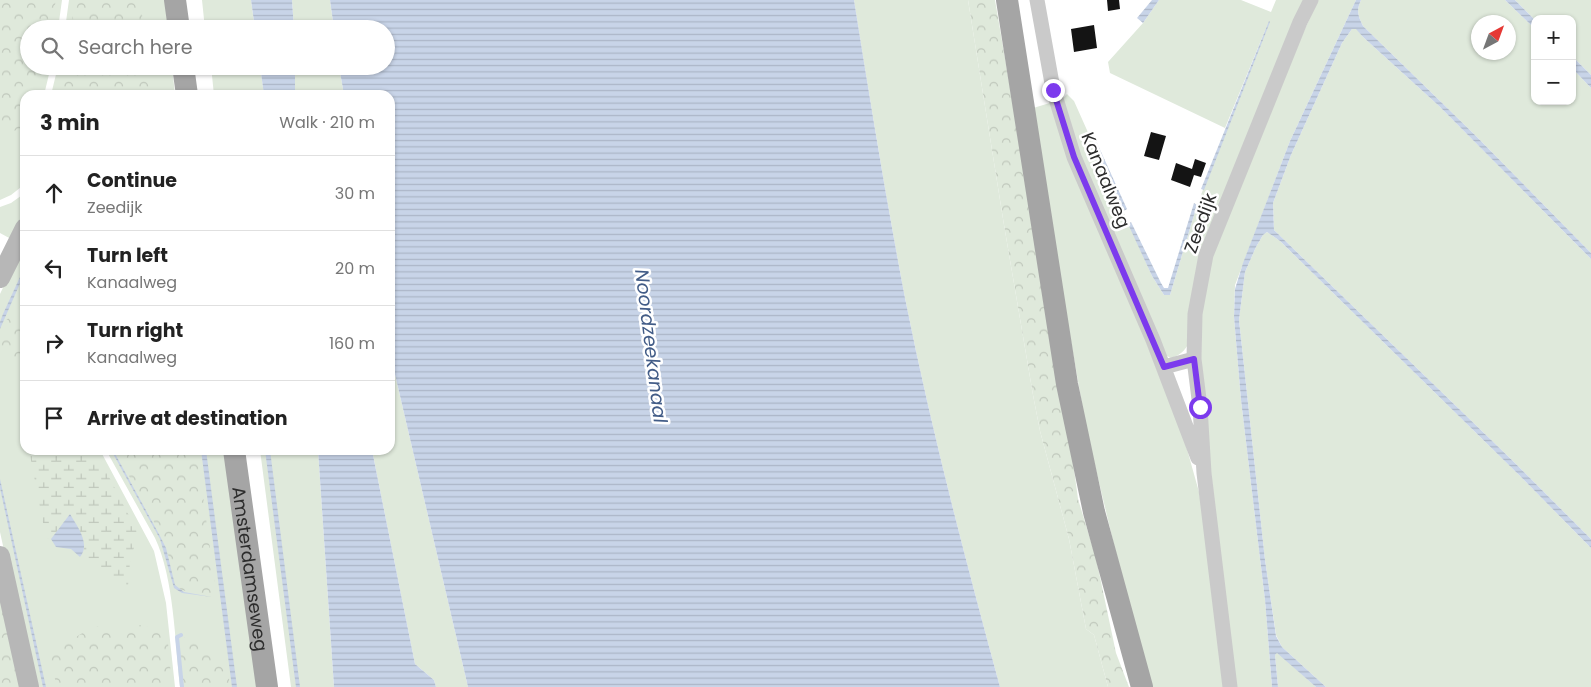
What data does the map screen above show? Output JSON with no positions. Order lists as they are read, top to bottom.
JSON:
{
  "streets": {
    "main road": ["Amsterdamseweg"],
    "street": ["Kanaalweg", "Zeedijk"]
  },
  "crossings": [
    ["Kanaalweg", "Zeedijk"]
  ],
  "water": ["Noordzeekanaal"],
  "north": "top right",
  "page": {
    "map_buttons": ["+", "−"],
    "search": "Search here",
    "heading": ["3 min", "Walk · 210 m"],
    "list": [
      ["Continue", "Zeedijk", "30 m"],
      ["Turn left", "Kanaalweg", "20 m"],
      ["Turn right", "Kanaalweg", "160 m"],
      "Arrive at destination"
    ]
  }
}
